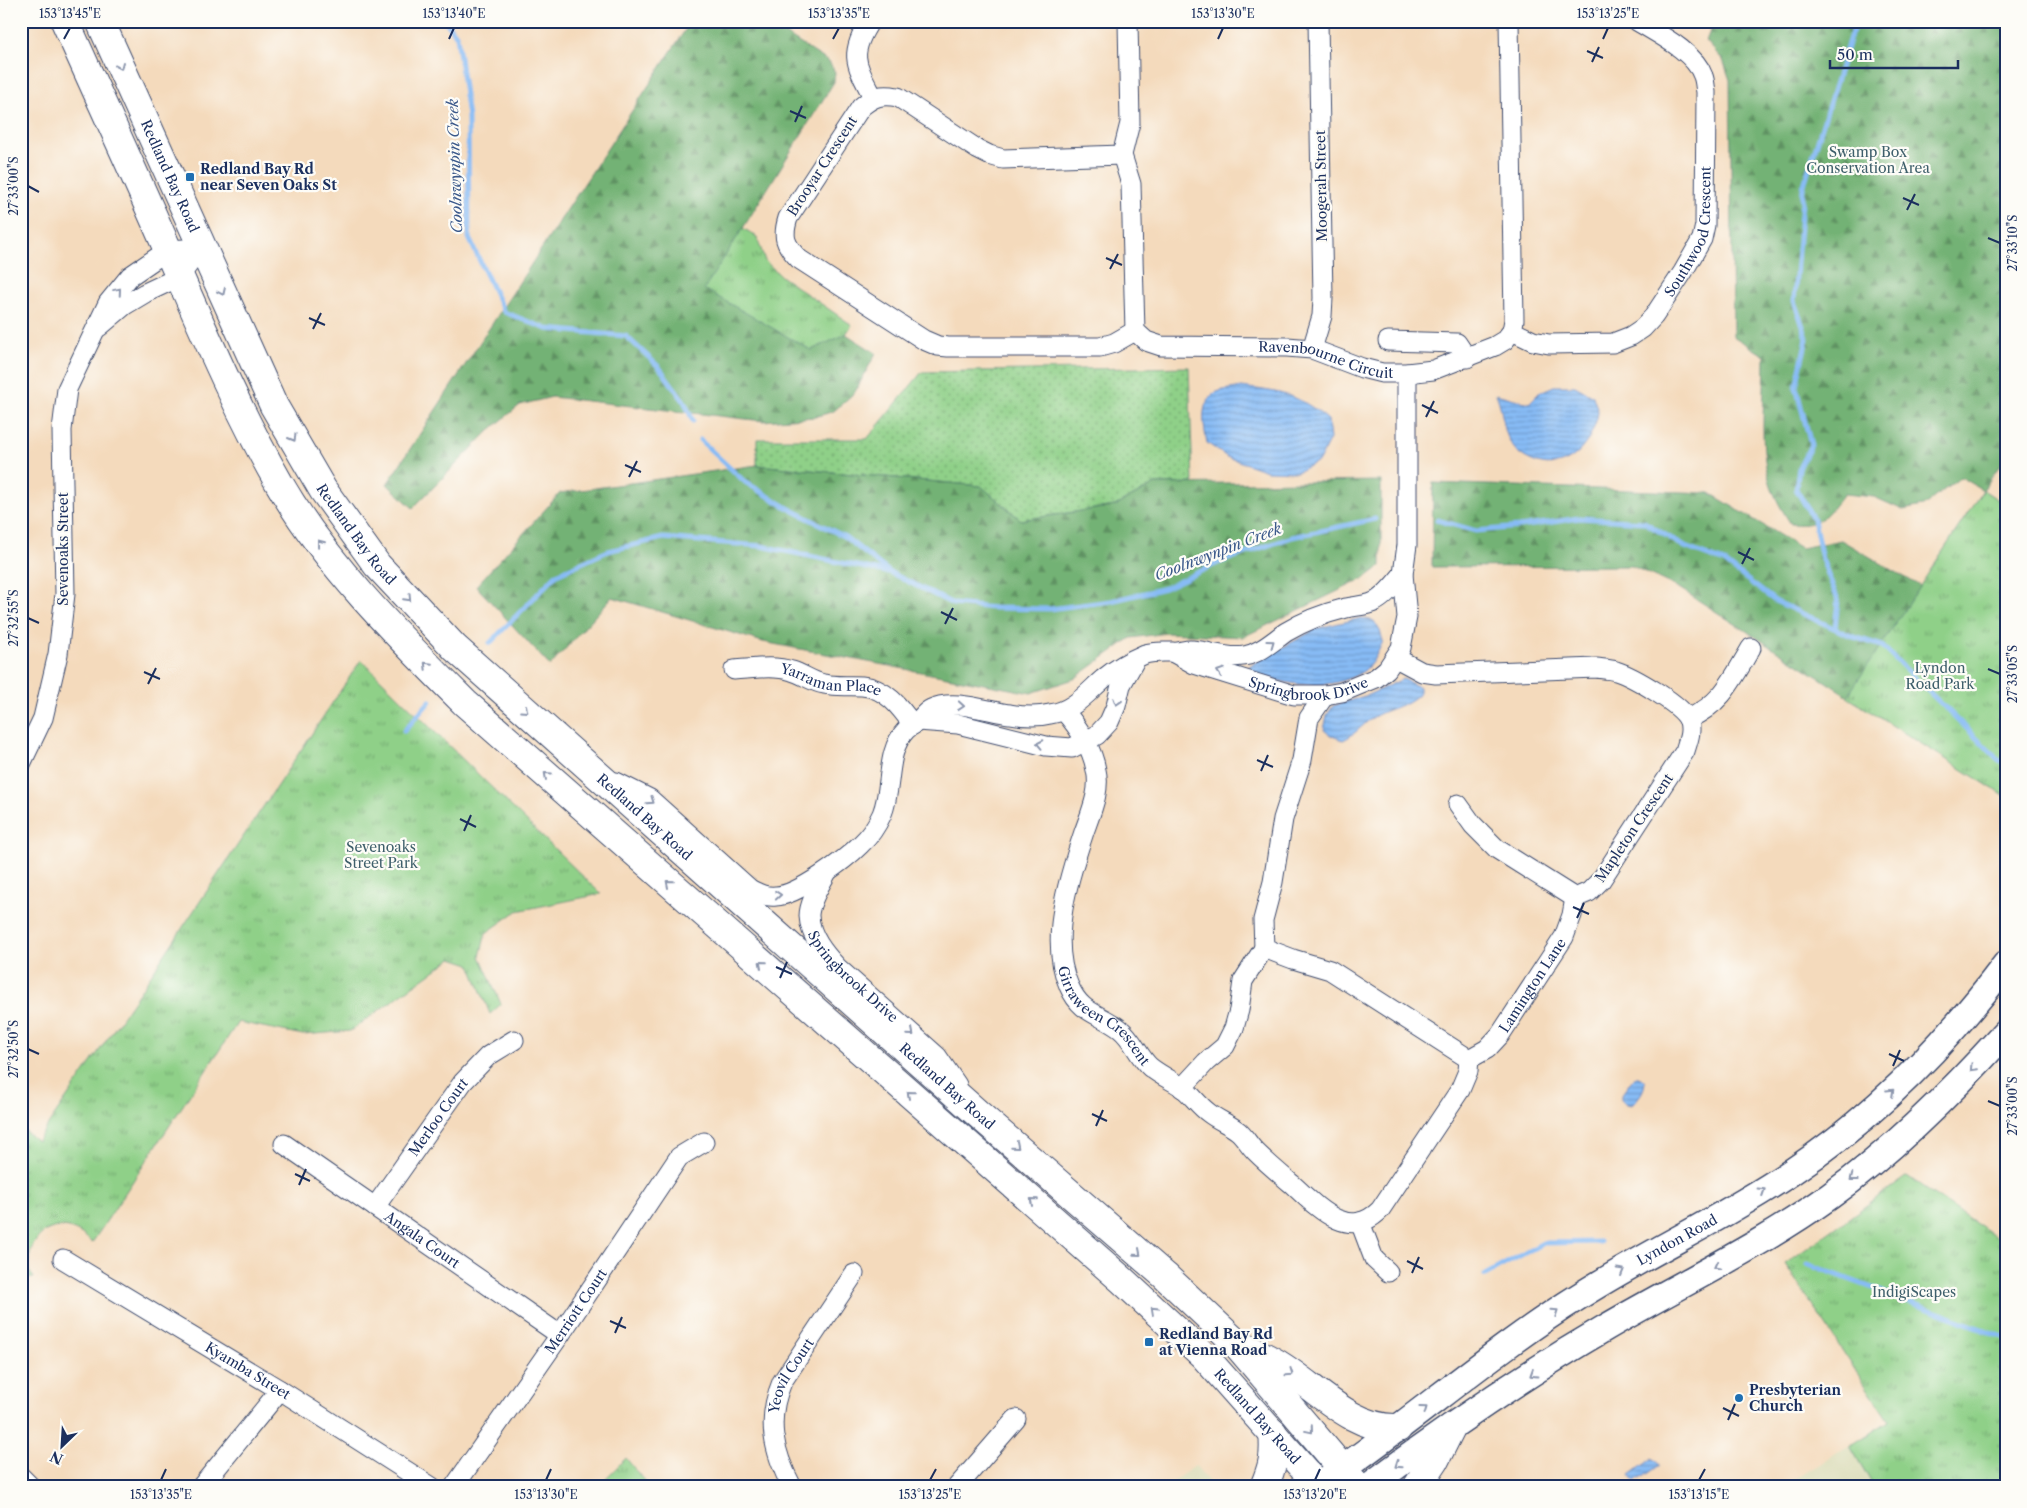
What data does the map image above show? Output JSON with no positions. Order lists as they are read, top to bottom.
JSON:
{
  "streets": {
    "main road": ["Redland Bay Road", "Lyndon Road"],
    "street": [
      "Brooyar Crescent",
      "Moogerah Street",
      "Southwood Crescent",
      "Ravenbourne Circuit",
      "Sevenoaks Street",
      "Springbrook Drive",
      "Yarraman Place",
      "Mapleton Crescent",
      "Lamington Lane",
      "Girraween Crescent",
      "Merloo Court",
      "Angala Court",
      "Merriott Court",
      "Kyamba Street",
      "Yeovil Court"
    ]
  },
  "crossings": [
    ["Brooyar Crescent", "Ravenbourne Circuit"],
    ["Redland Bay Road", "Sevenoaks Street"],
    ["Redland Bay Road", "Springbrook Drive"],
    ["Redland Bay Road", "Lyndon Road"],
    ["Moogerah Street", "Ravenbourne Circuit"],
    ["Southwood Crescent", "Ravenbourne Circuit"],
    ["Ravenbourne Circuit", "Springbrook Drive"],
    ["Springbrook Drive", "Yarraman Place"],
    ["Springbrook Drive", "Girraween Crescent"],
    ["Mapleton Crescent", "Lamington Lane"],
    ["Merloo Court", "Angala Court"],
    ["Angala Court", "Merriott Court"]
  ],
  "water": ["Coolnwynpin Creek"],
  "parks": [
    "Swamp Box Conservation Area",
    "Lyndon Road Park",
    "Sevenoaks Street Park",
    "IndigiScapes"
  ],
  "places": {
    "transit": ["Redland Bay Rd near Seven Oaks St", "Redland Bay Rd at Vienna Road"],
    "other": ["Presbyterian Church"]
  },
  "scale_bar": "50 m",
  "north": "bottom left",
  "coordinates": [
    "153°13'45\"E",
    "153°13'40\"E",
    "153°13'35\"E",
    "153°13'30\"E",
    "153°13'25\"E",
    "27°33'00\"S",
    "27°33'10\"S",
    "27°32'55\"S",
    "27°33'05\"S",
    "27°32'50\"S",
    "153°13'20\"E",
    "153°13'15\"E"
  ]
}
